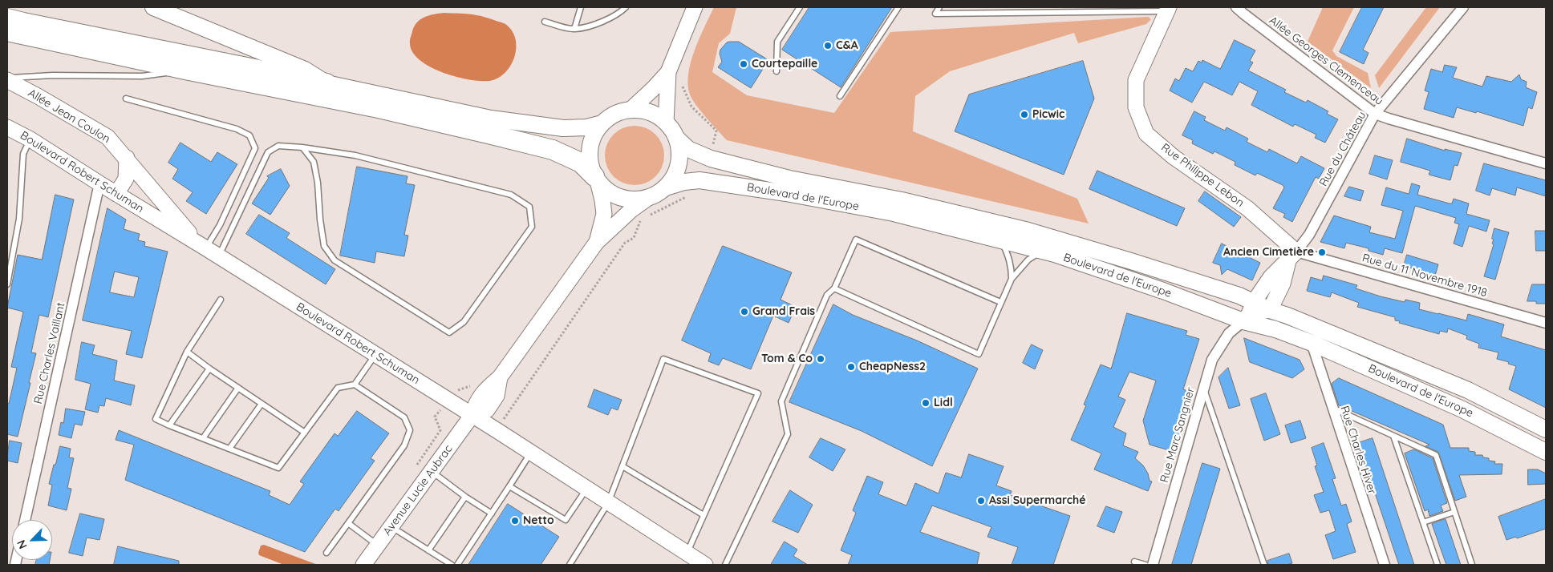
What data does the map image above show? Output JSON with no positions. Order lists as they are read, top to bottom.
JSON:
{
  "streets": {
    "main road": ["Boulevard de l'Europe"],
    "street": [
      "Allée Georges Clemenceau",
      "Allée Jean Coulon",
      "Rue du Château",
      "Boulevard Robert Schuman",
      "Rue Philippe Lebon",
      "Rue du 11 Novembre 1918",
      "Rue Charles Vaillant",
      "Rue Marc Sangnier",
      "Rue Charles Hiver",
      "Avenue Lucie Aubrac"
    ]
  },
  "crossings": [
    ["Allée Georges Clemenceau", "Rue du Château"],
    ["Allée Jean Coulon", "Boulevard Robert Schuman"],
    ["Rue du Château", "Rue Philippe Lebon"],
    ["Rue du Château", "Rue du 11 Novembre 1918"],
    ["Boulevard Robert Schuman", "Rue Charles Vaillant"],
    ["Boulevard Robert Schuman", "Avenue Lucie Aubrac"],
    ["Rue Philippe Lebon", "Rue du 11 Novembre 1918"],
    ["Boulevard de l'Europe", "Rue Marc Sangnier"],
    ["Boulevard de l'Europe", "Rue Charles Hiver"],
    ["Boulevard de l'Europe", "Avenue Lucie Aubrac"]
  ],
  "places": [
    "C&A",
    "Courtepaille",
    "Picwic",
    "Ancien Cimetière",
    "Grand Frais",
    "Tom & Co",
    "CheapNess2",
    "Lidl",
    "Assi Supermarché",
    "Netto"
  ],
  "north": "bottom left"
}
